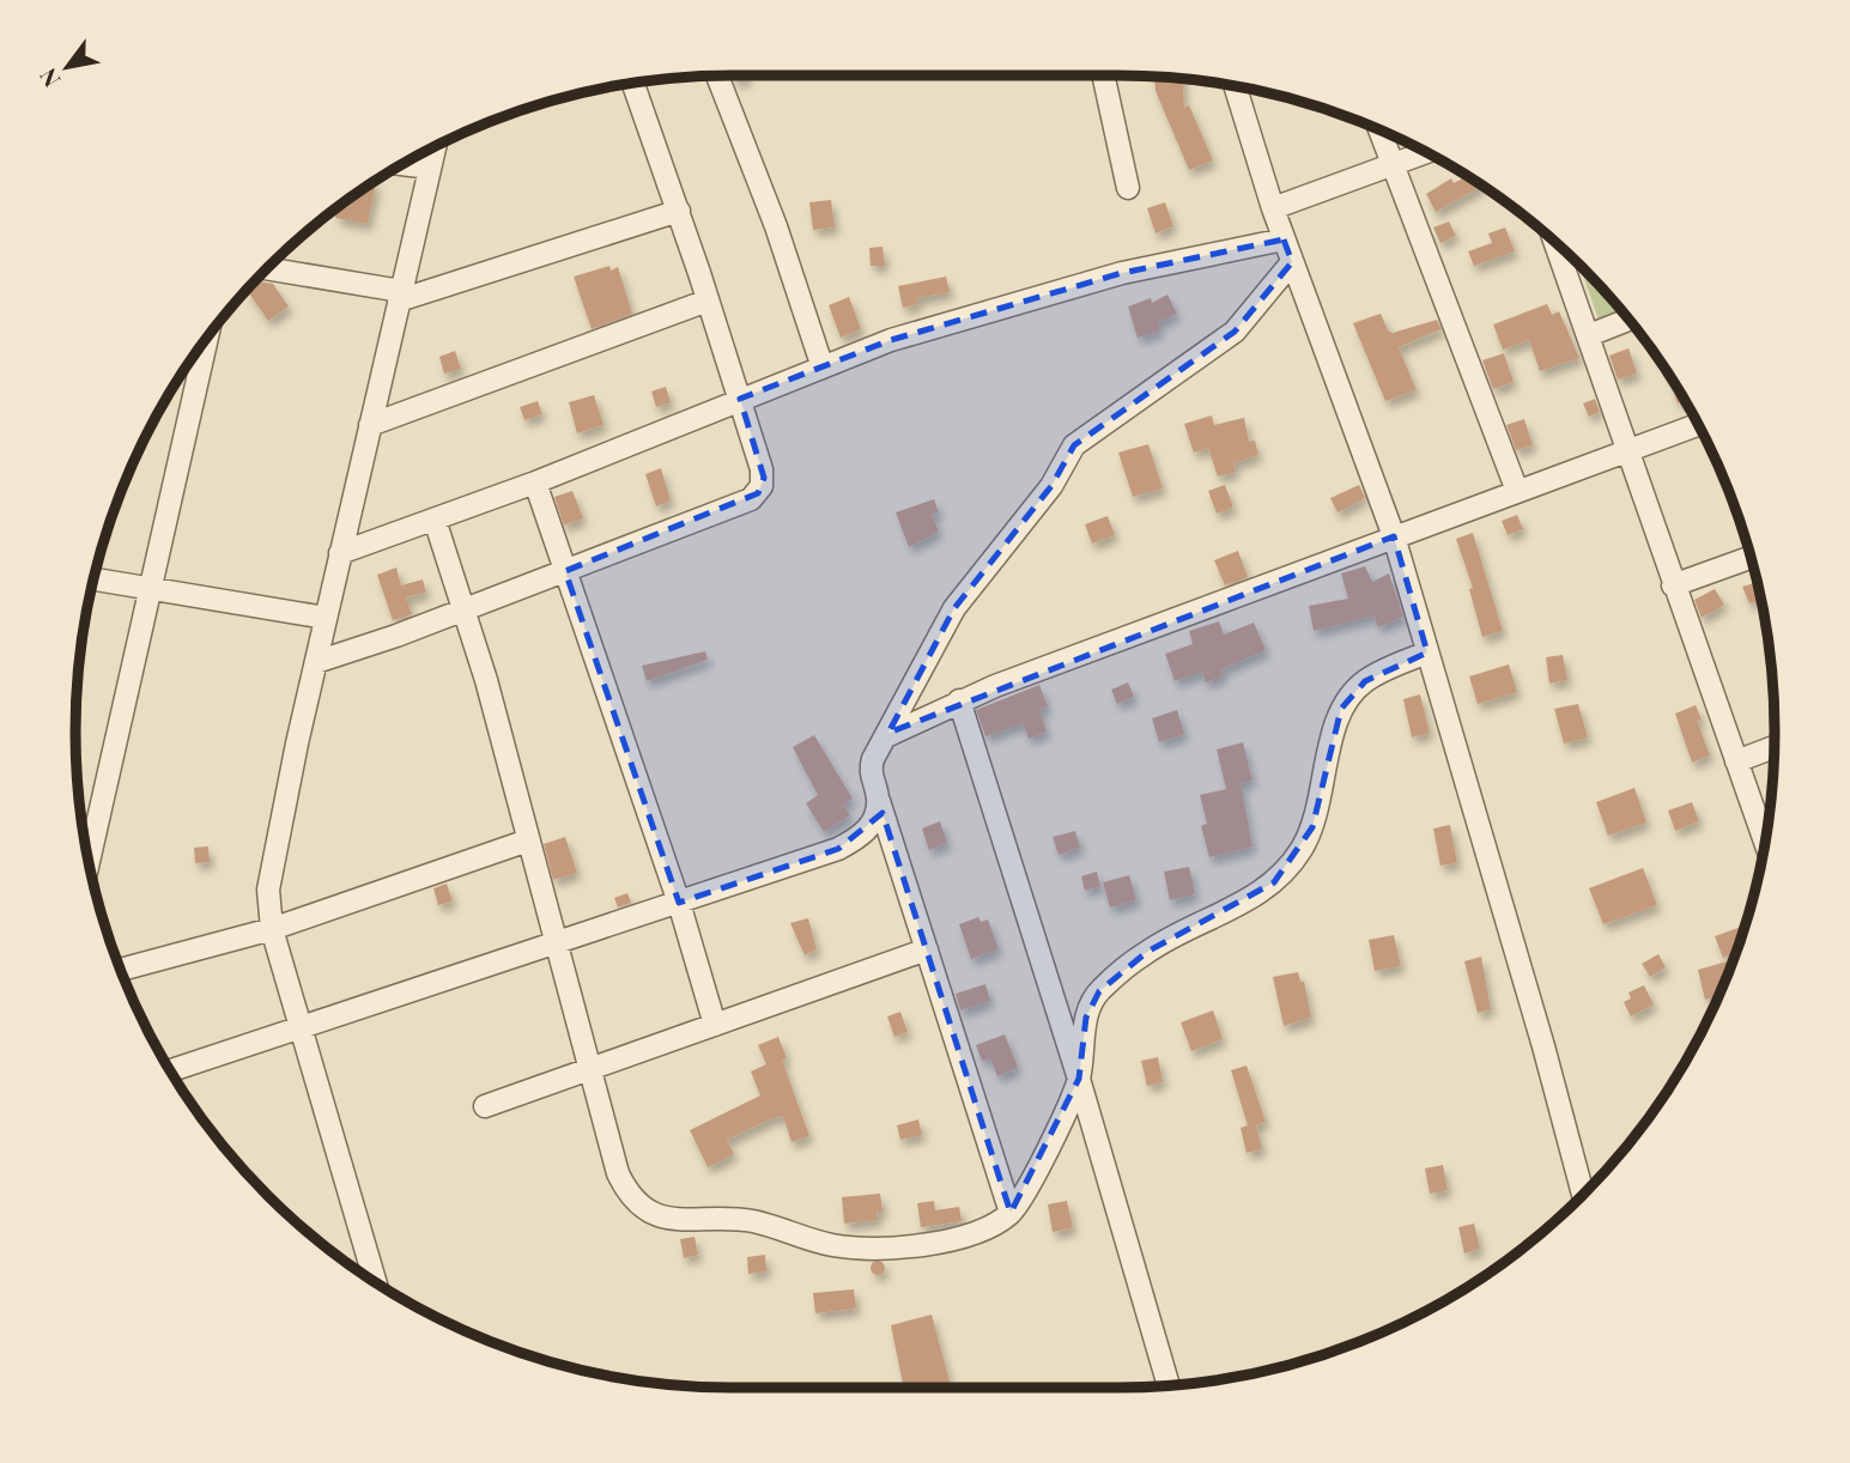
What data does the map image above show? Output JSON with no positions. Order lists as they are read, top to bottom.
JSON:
{
  "north": "bottom left"
}
